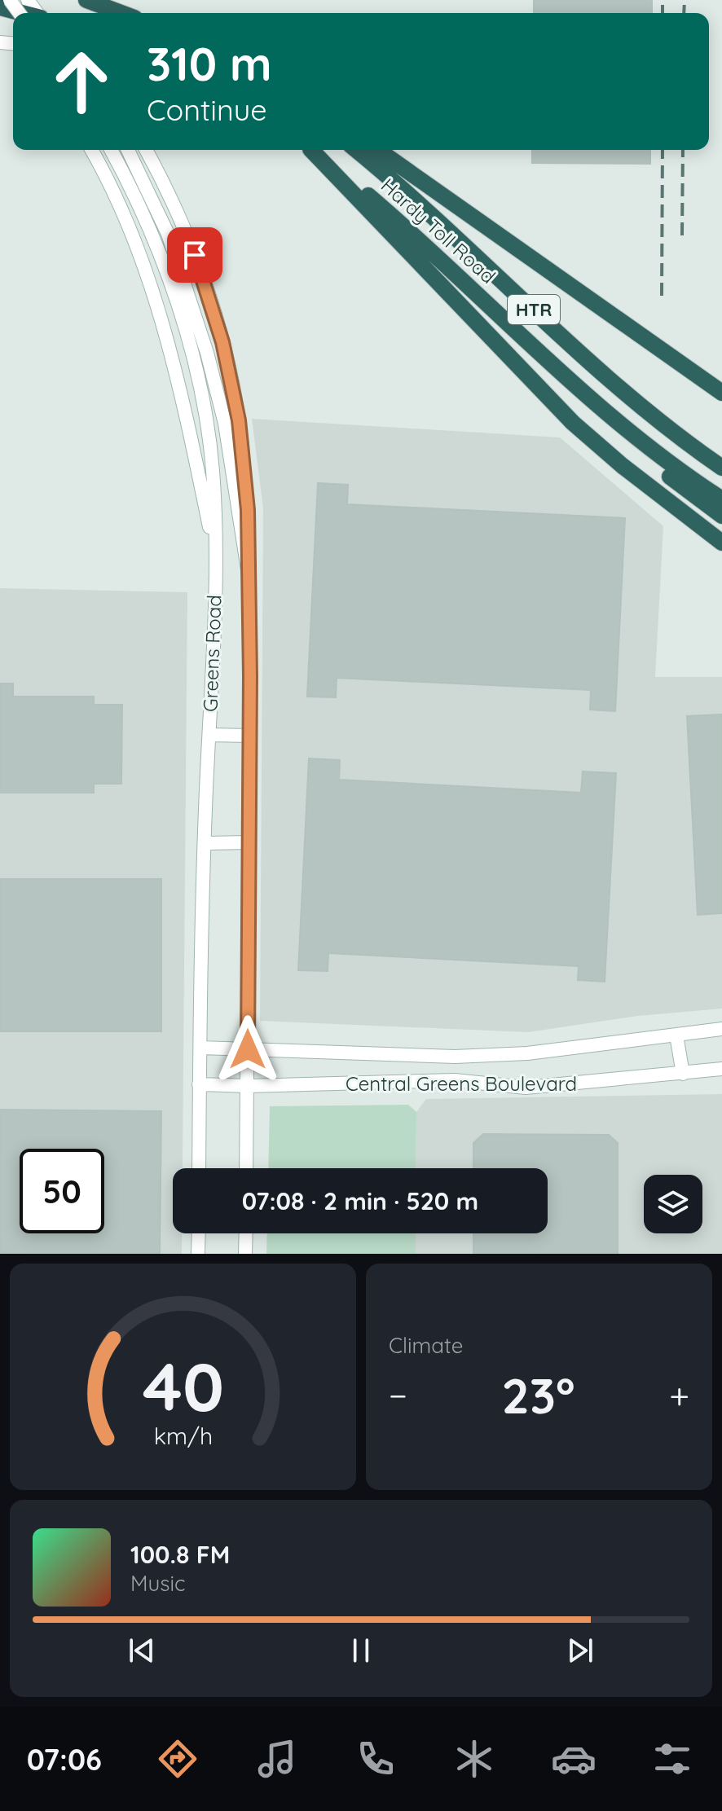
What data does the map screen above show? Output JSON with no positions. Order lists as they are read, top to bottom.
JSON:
{
  "streets": {
    "highway": ["Hardy Toll Road", "HTR"],
    "main road": ["Greens Road", "Central Greens Boulevard"]
  },
  "crossings": [
    ["Greens Road", "Central Greens Boulevard"]
  ],
  "page": {
    "turn": ["310 m", "Continue"],
    "limit": "50",
    "trip": "07:08 · 2 min · 520 m",
    "tile": "Climate",
    "heat": ["−", "23°", "+"],
    "song": ["100.8 FM", "Music"],
    "tabs": "07:06",
    "gauge": ["40", "km/h"]
  }
}
